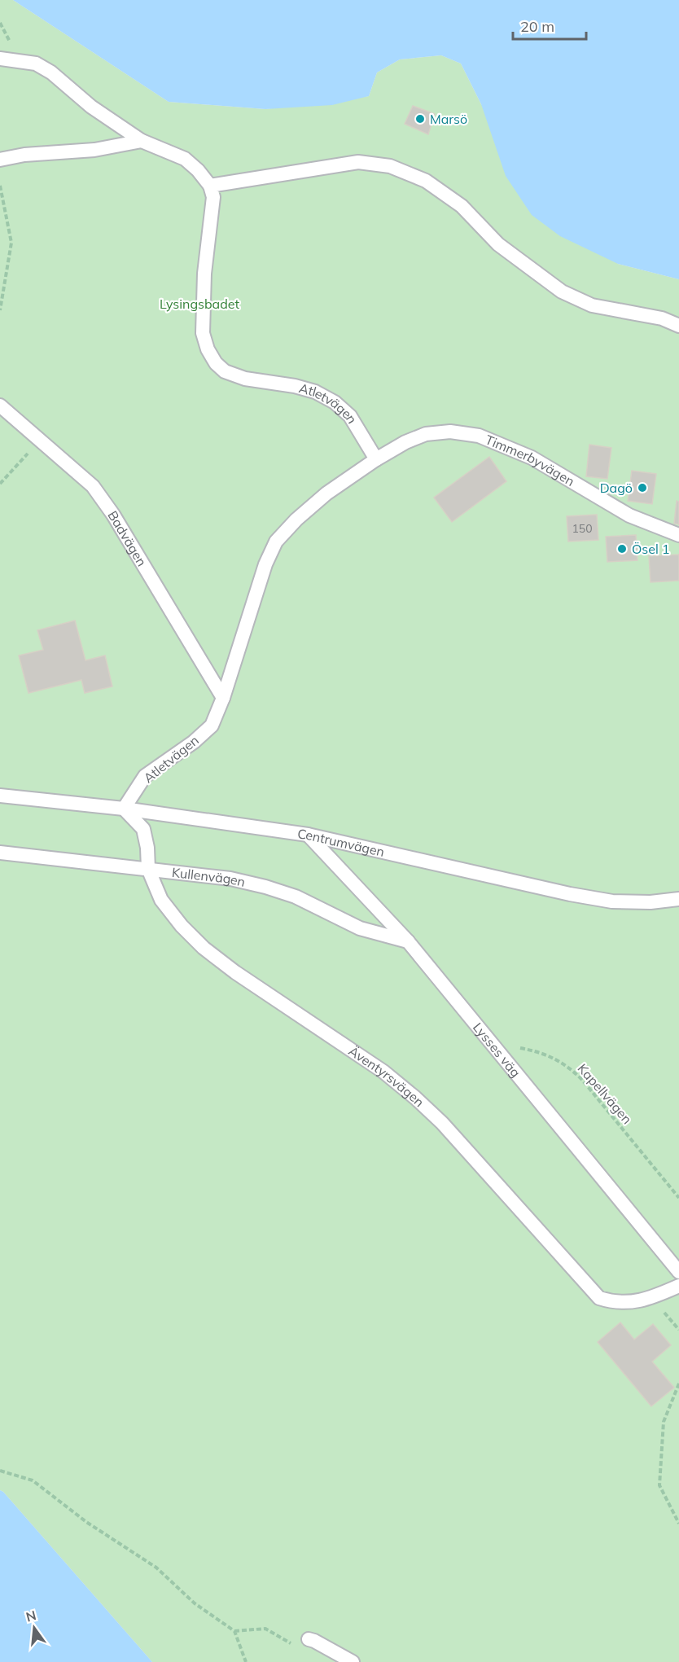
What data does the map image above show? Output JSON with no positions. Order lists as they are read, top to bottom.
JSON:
{
  "streets": {
    "lane": [
      "Atletvägen",
      "Timmerbyvägen",
      "Badvägen",
      "Centrumvägen",
      "Kullenvägen",
      "Lysses väg",
      "Äventyrsvägen"
    ],
    "path": ["Kapellvägen"]
  },
  "crossings": [
    ["Atletvägen", "Timmerbyvägen"],
    ["Atletvägen", "Badvägen"],
    ["Atletvägen", "Centrumvägen"],
    ["Atletvägen", "Äventyrsvägen"],
    ["Centrumvägen", "Lysses väg"],
    ["Centrumvägen", "Äventyrsvägen"],
    ["Kullenvägen", "Lysses väg"],
    ["Kullenvägen", "Äventyrsvägen"],
    ["Lysses väg", "Kapellvägen"]
  ],
  "parks": ["Lysingsbadet"],
  "places": ["Marsö", "Dagö", "Ösel 1"],
  "house_numbers": ["150"],
  "scale_bar": "20 m",
  "north": "top"
}
